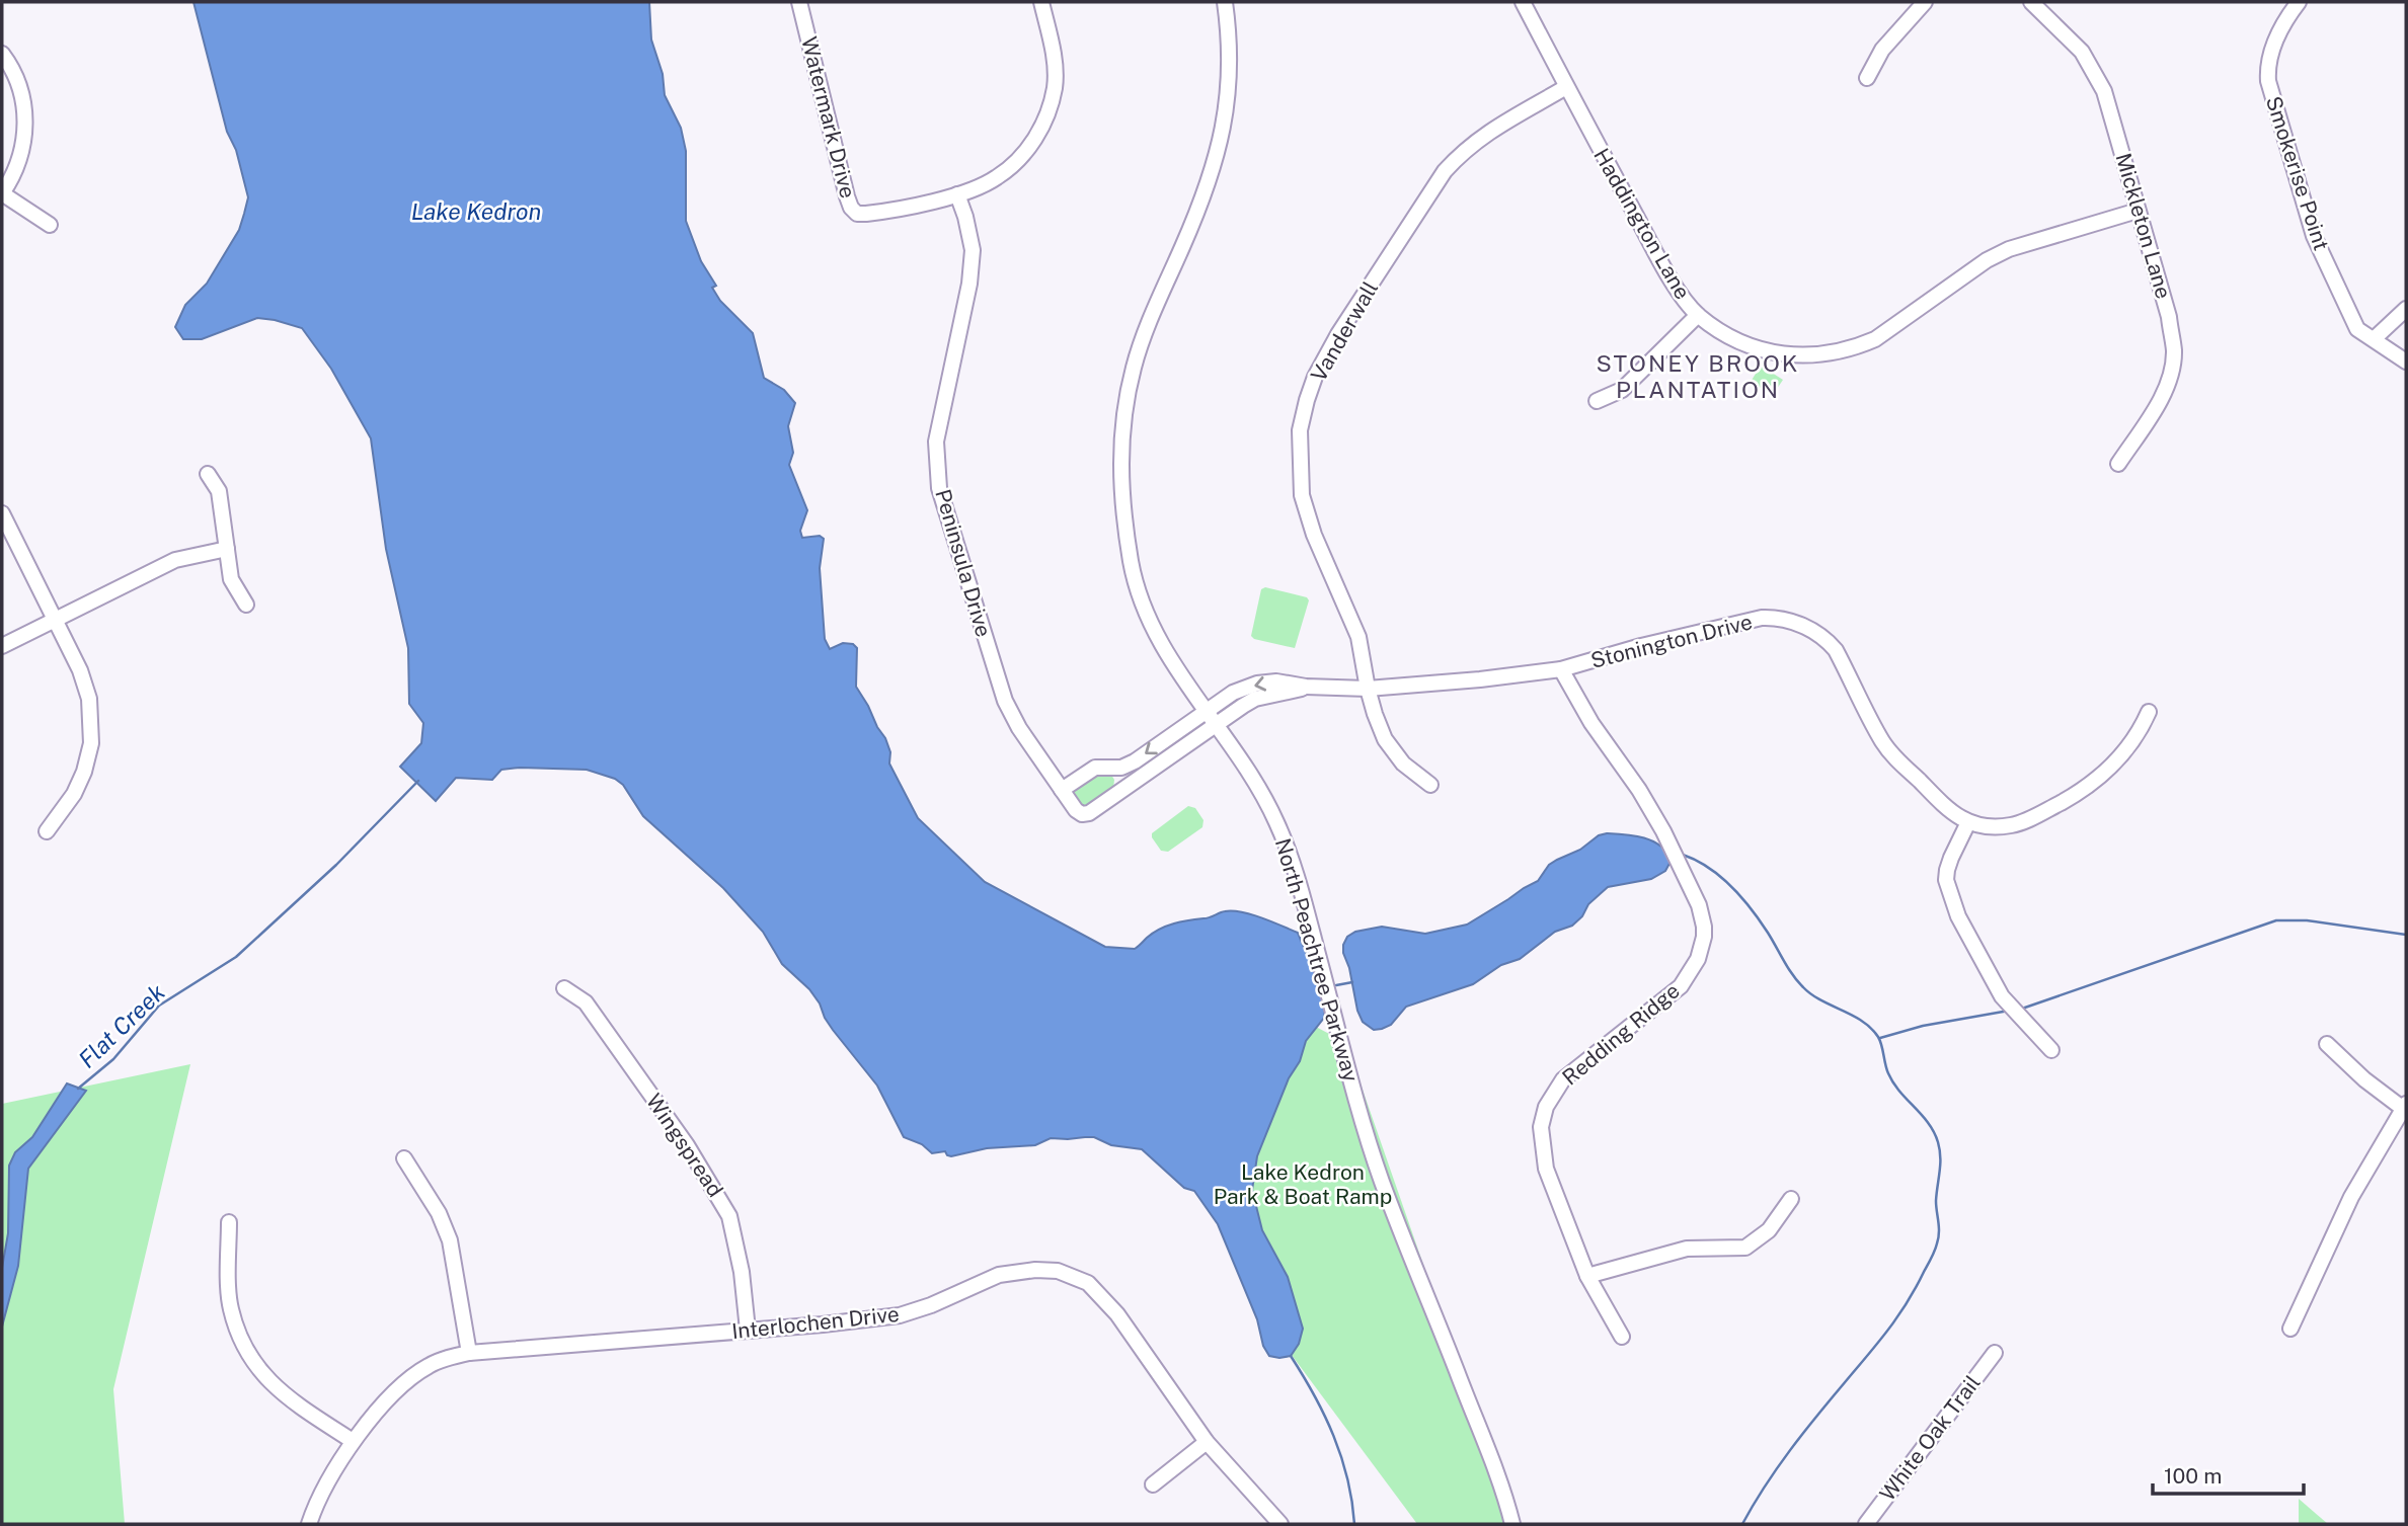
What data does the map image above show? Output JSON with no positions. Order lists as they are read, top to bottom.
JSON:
{
  "streets": {
    "street": [
      "Watermark Drive",
      "Smokerise Point",
      "Haddington Lane",
      "Mickleton Lane",
      "Vanderwall",
      "Peninsula Drive",
      "Stonington Drive",
      "North Peachtree Parkway",
      "Redding Ridge",
      "Wingspread",
      "Interlochen Drive",
      "White Oak Trail"
    ]
  },
  "crossings": [
    ["Watermark Drive", "Peninsula Drive"],
    ["Haddington Lane", "Mickleton Lane"],
    ["Haddington Lane", "Vanderwall"],
    ["Vanderwall", "Stonington Drive"],
    ["Peninsula Drive", "Stonington Drive"],
    ["Peninsula Drive", "North Peachtree Parkway"],
    ["Stonington Drive", "North Peachtree Parkway"],
    ["Stonington Drive", "Redding Ridge"],
    ["Wingspread", "Interlochen Drive"]
  ],
  "districts": ["STONEY BROOK PLANTATION"],
  "water": ["Lake Kedron", "Flat Creek"],
  "parks": ["Lake Kedron Park & Boat Ramp"],
  "scale_bar": "100 m"
}
